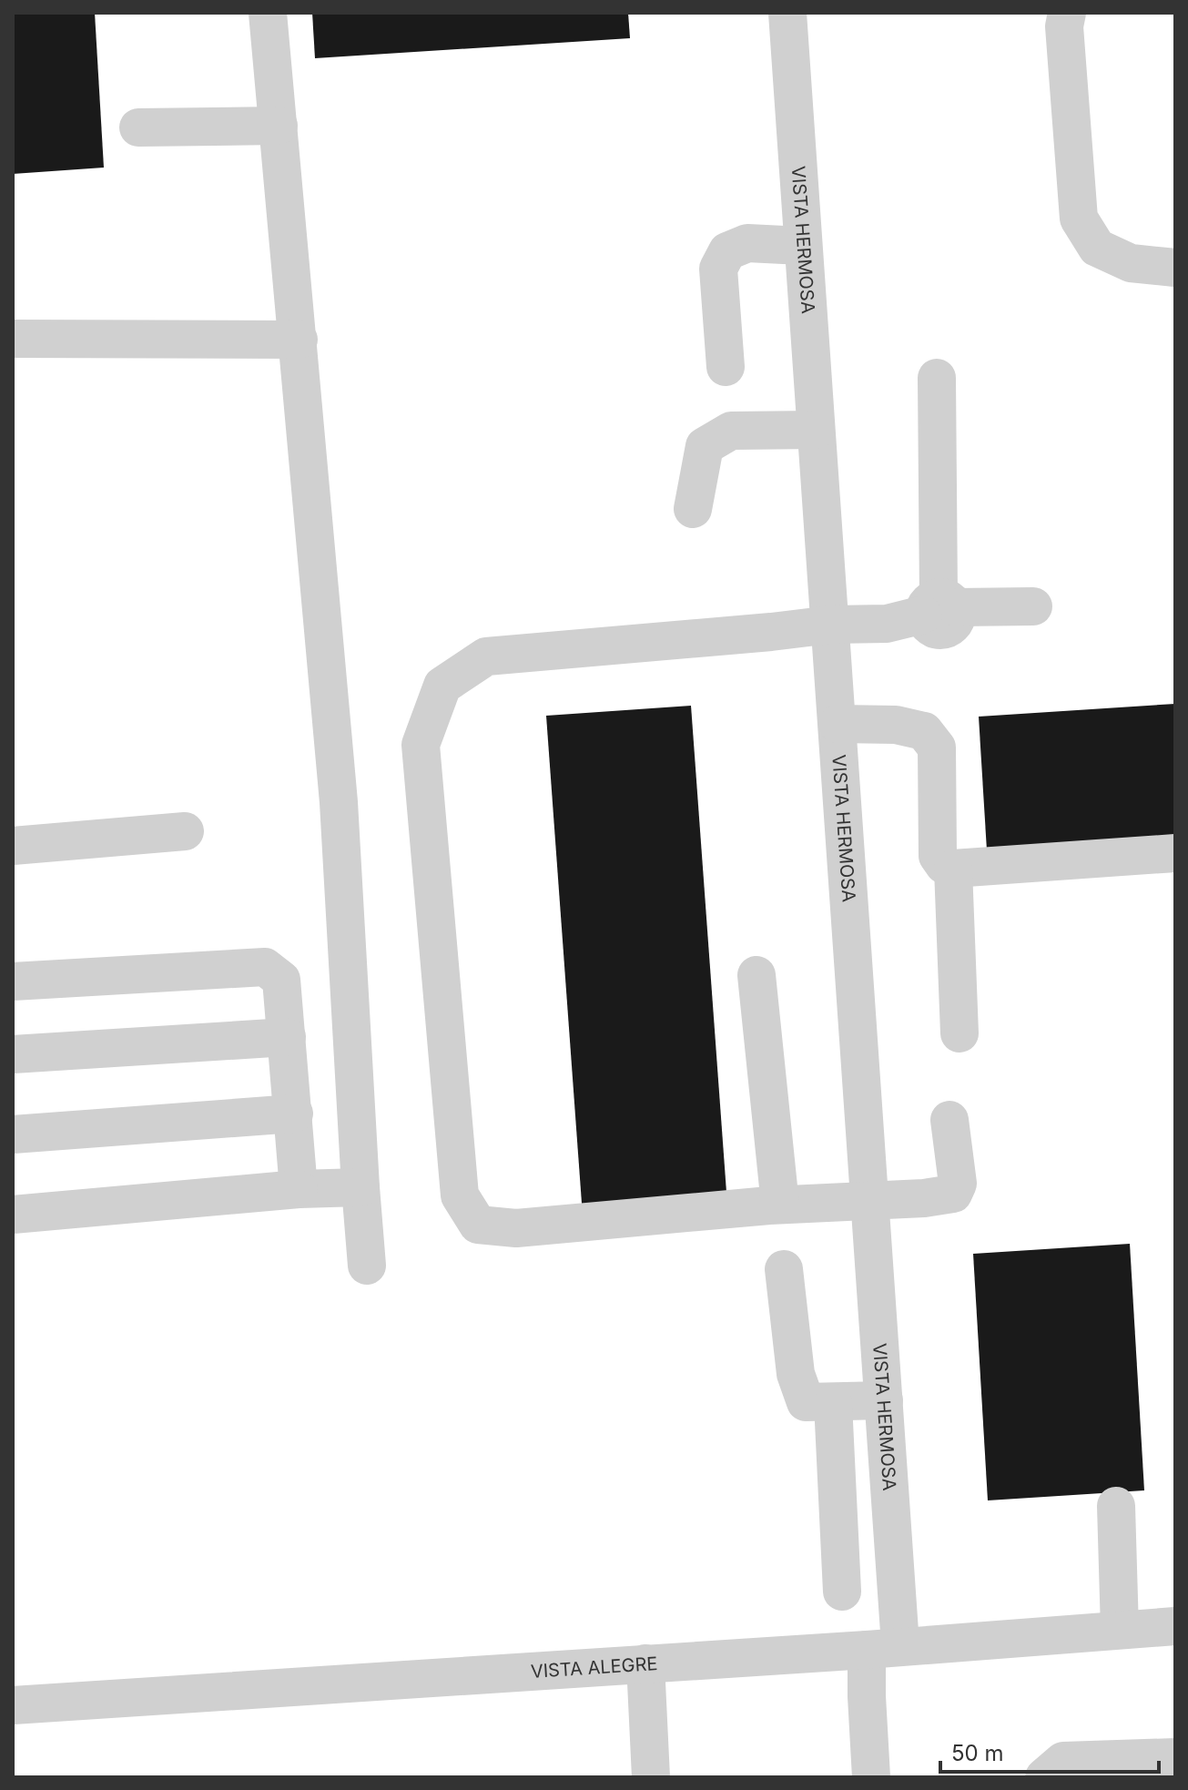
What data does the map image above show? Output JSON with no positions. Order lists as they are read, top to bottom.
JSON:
{
  "streets": {
    "street": ["VISTA HERMOSA", "VISTA ALEGRE"]
  },
  "crossings": [
    ["VISTA HERMOSA", "VISTA ALEGRE"]
  ],
  "scale_bar": "50 m"
}
